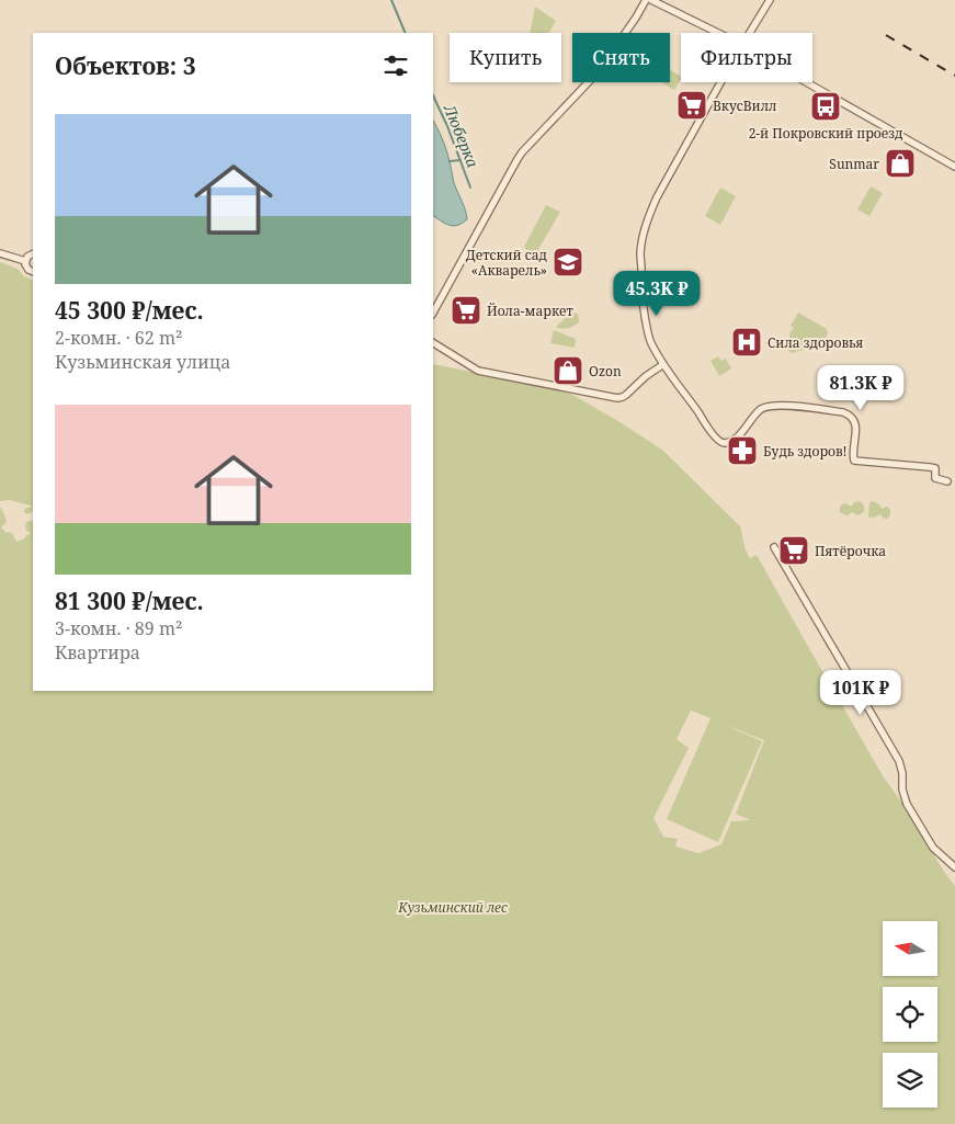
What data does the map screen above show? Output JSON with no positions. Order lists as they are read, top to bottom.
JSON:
{
  "water": ["Люберка"],
  "parks": ["Кузьминский лес"],
  "places": {
    "supermarket": ["ВкусВилл", "Йола-маркет", "Пятёрочка"],
    "bus stop": ["2-й Покровский проезд"],
    "shop": ["Sunmar", "Ozon"],
    "school or university": ["Детский сад «Акварель»"],
    "hospital": ["Сила здоровья"],
    "pharmacy": ["Будь здоров!"]
  },
  "north": "left",
  "page": {
    "chip": ["Купить", "Снять", "Фильтры"],
    "heading": "Объектов: 3",
    "list": [
      {
        "name": "45 300 ₽/мес.",
        "note": "2-комн. · 62 m² · Кузьминская улица"
      },
      {
        "name": "81 300 ₽/мес.",
        "note": "3-комн. · 89 m² · Квартира"
      }
    ],
    "price": ["45.3K ₽", "81.3K ₽", "101K ₽"]
  }
}
